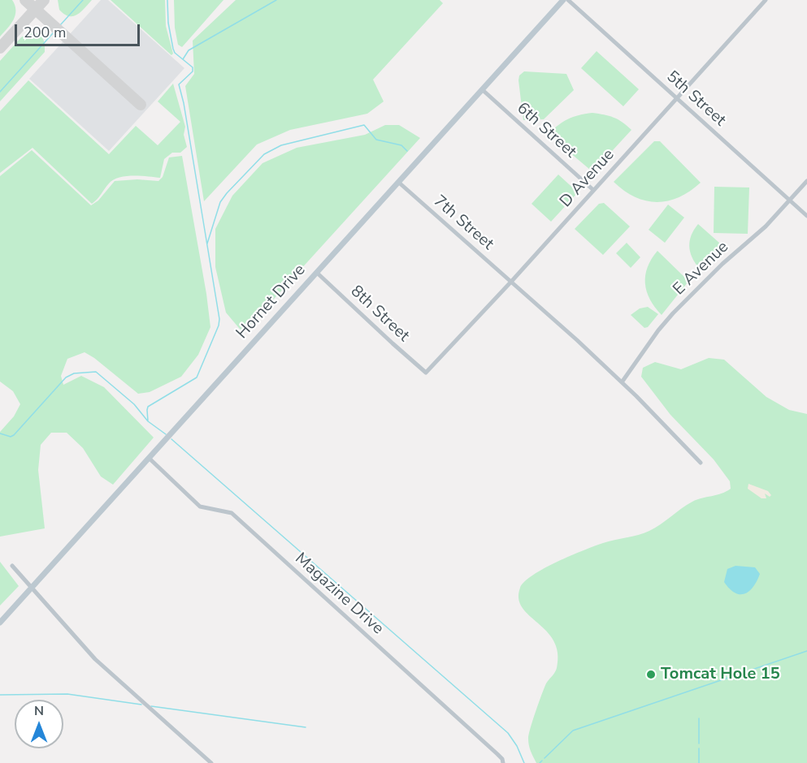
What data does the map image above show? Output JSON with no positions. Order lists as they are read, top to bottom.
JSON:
{
  "streets": {
    "main road": ["Hornet Drive"],
    "street": [
      "5th Street",
      "6th Street",
      "D Avenue",
      "7th Street",
      "E Avenue",
      "8th Street",
      "Magazine Drive"
    ]
  },
  "crossings": [
    ["5th Street", "D Avenue"],
    ["5th Street", "E Avenue"],
    ["6th Street", "D Avenue"],
    ["6th Street", "Hornet Drive"],
    ["D Avenue", "7th Street"],
    ["D Avenue", "8th Street"],
    ["7th Street", "E Avenue"],
    ["7th Street", "Hornet Drive"],
    ["Hornet Drive", "8th Street"],
    ["Hornet Drive", "Magazine Drive"]
  ],
  "places": ["Tomcat Hole 15"],
  "scale_bar": "200 m",
  "north": "top"
}
